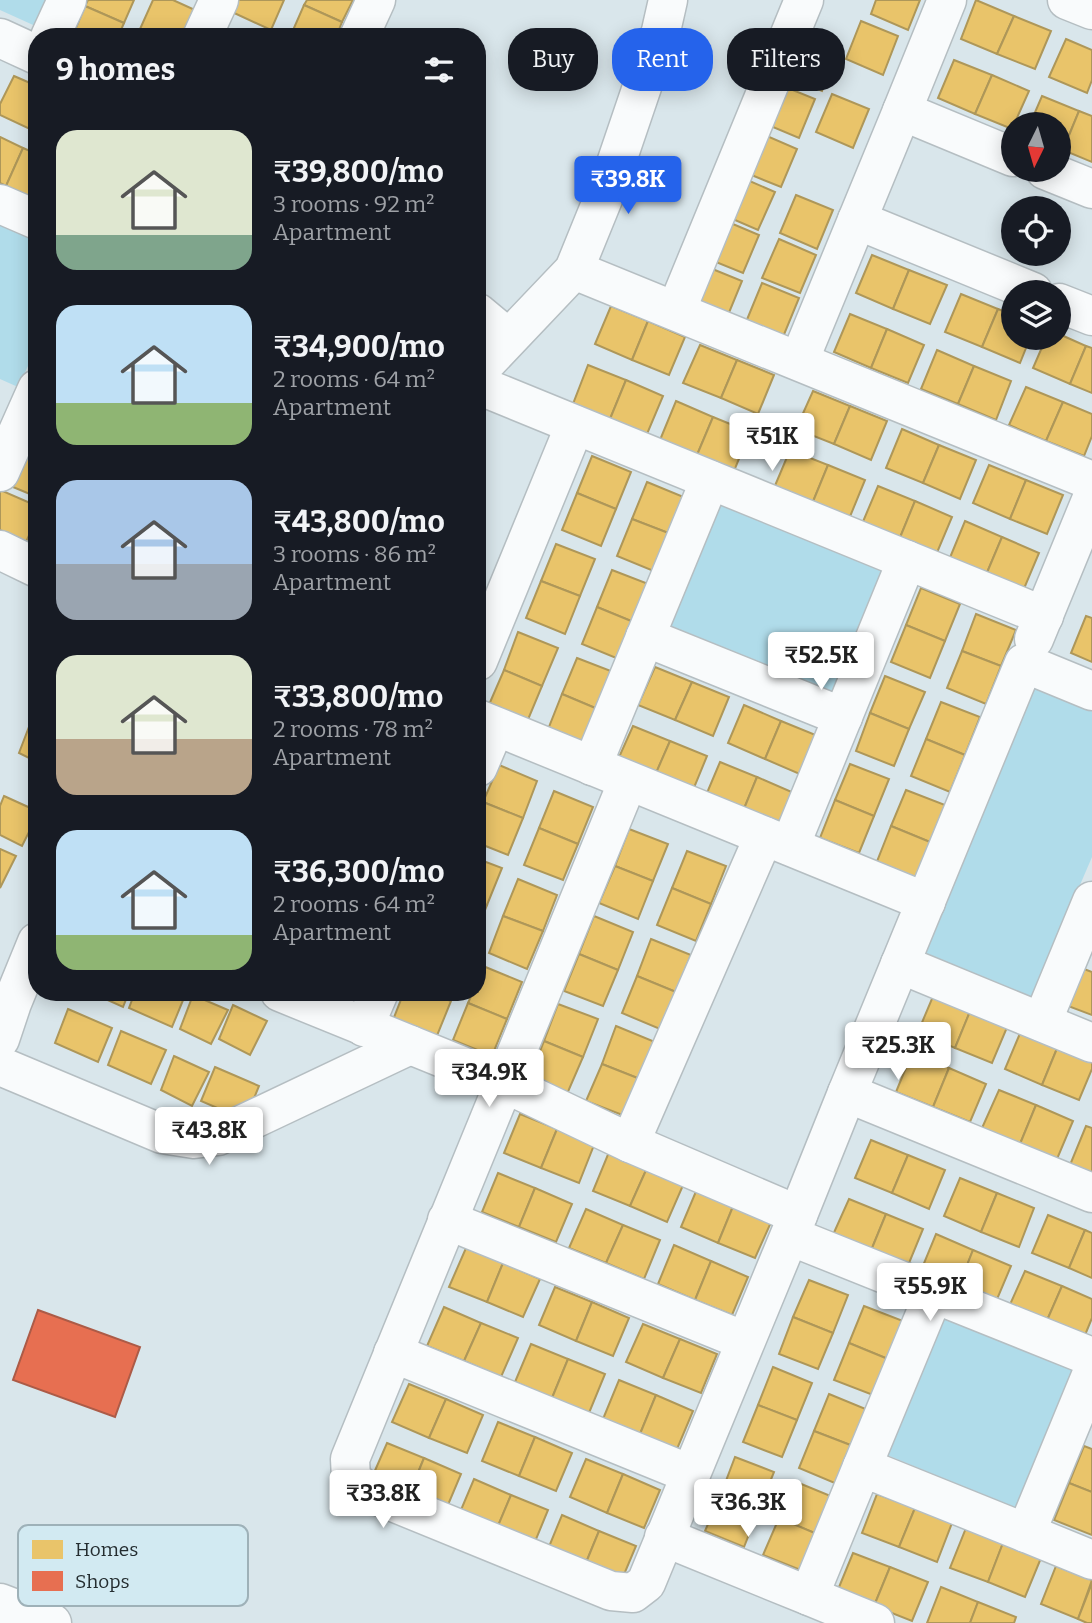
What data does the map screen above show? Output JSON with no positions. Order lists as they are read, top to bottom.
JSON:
{
  "legend": ["Homes", "Shops"],
  "north": "bottom",
  "page": {
    "chip": ["Buy", "Rent", "Filters"],
    "heading": "9 homes",
    "list": [
      {
        "name": "₹39,800/mo",
        "note": "3 rooms · 92 m² · Apartment"
      },
      {
        "name": "₹34,900/mo",
        "note": "2 rooms · 64 m² · Apartment"
      },
      {
        "name": "₹43,800/mo",
        "note": "3 rooms · 86 m² · Apartment"
      },
      {
        "name": "₹33,800/mo",
        "note": "2 rooms · 78 m² · Apartment"
      },
      {
        "name": "₹36,300/mo",
        "note": "2 rooms · 64 m² · Apartment"
      }
    ],
    "price": [
      "₹39.8K",
      "₹51K",
      "₹52.5K",
      "₹25.3K",
      "₹34.9K",
      "₹43.8K",
      "₹55.9K",
      "₹33.8K",
      "₹36.3K"
    ]
  }
}
